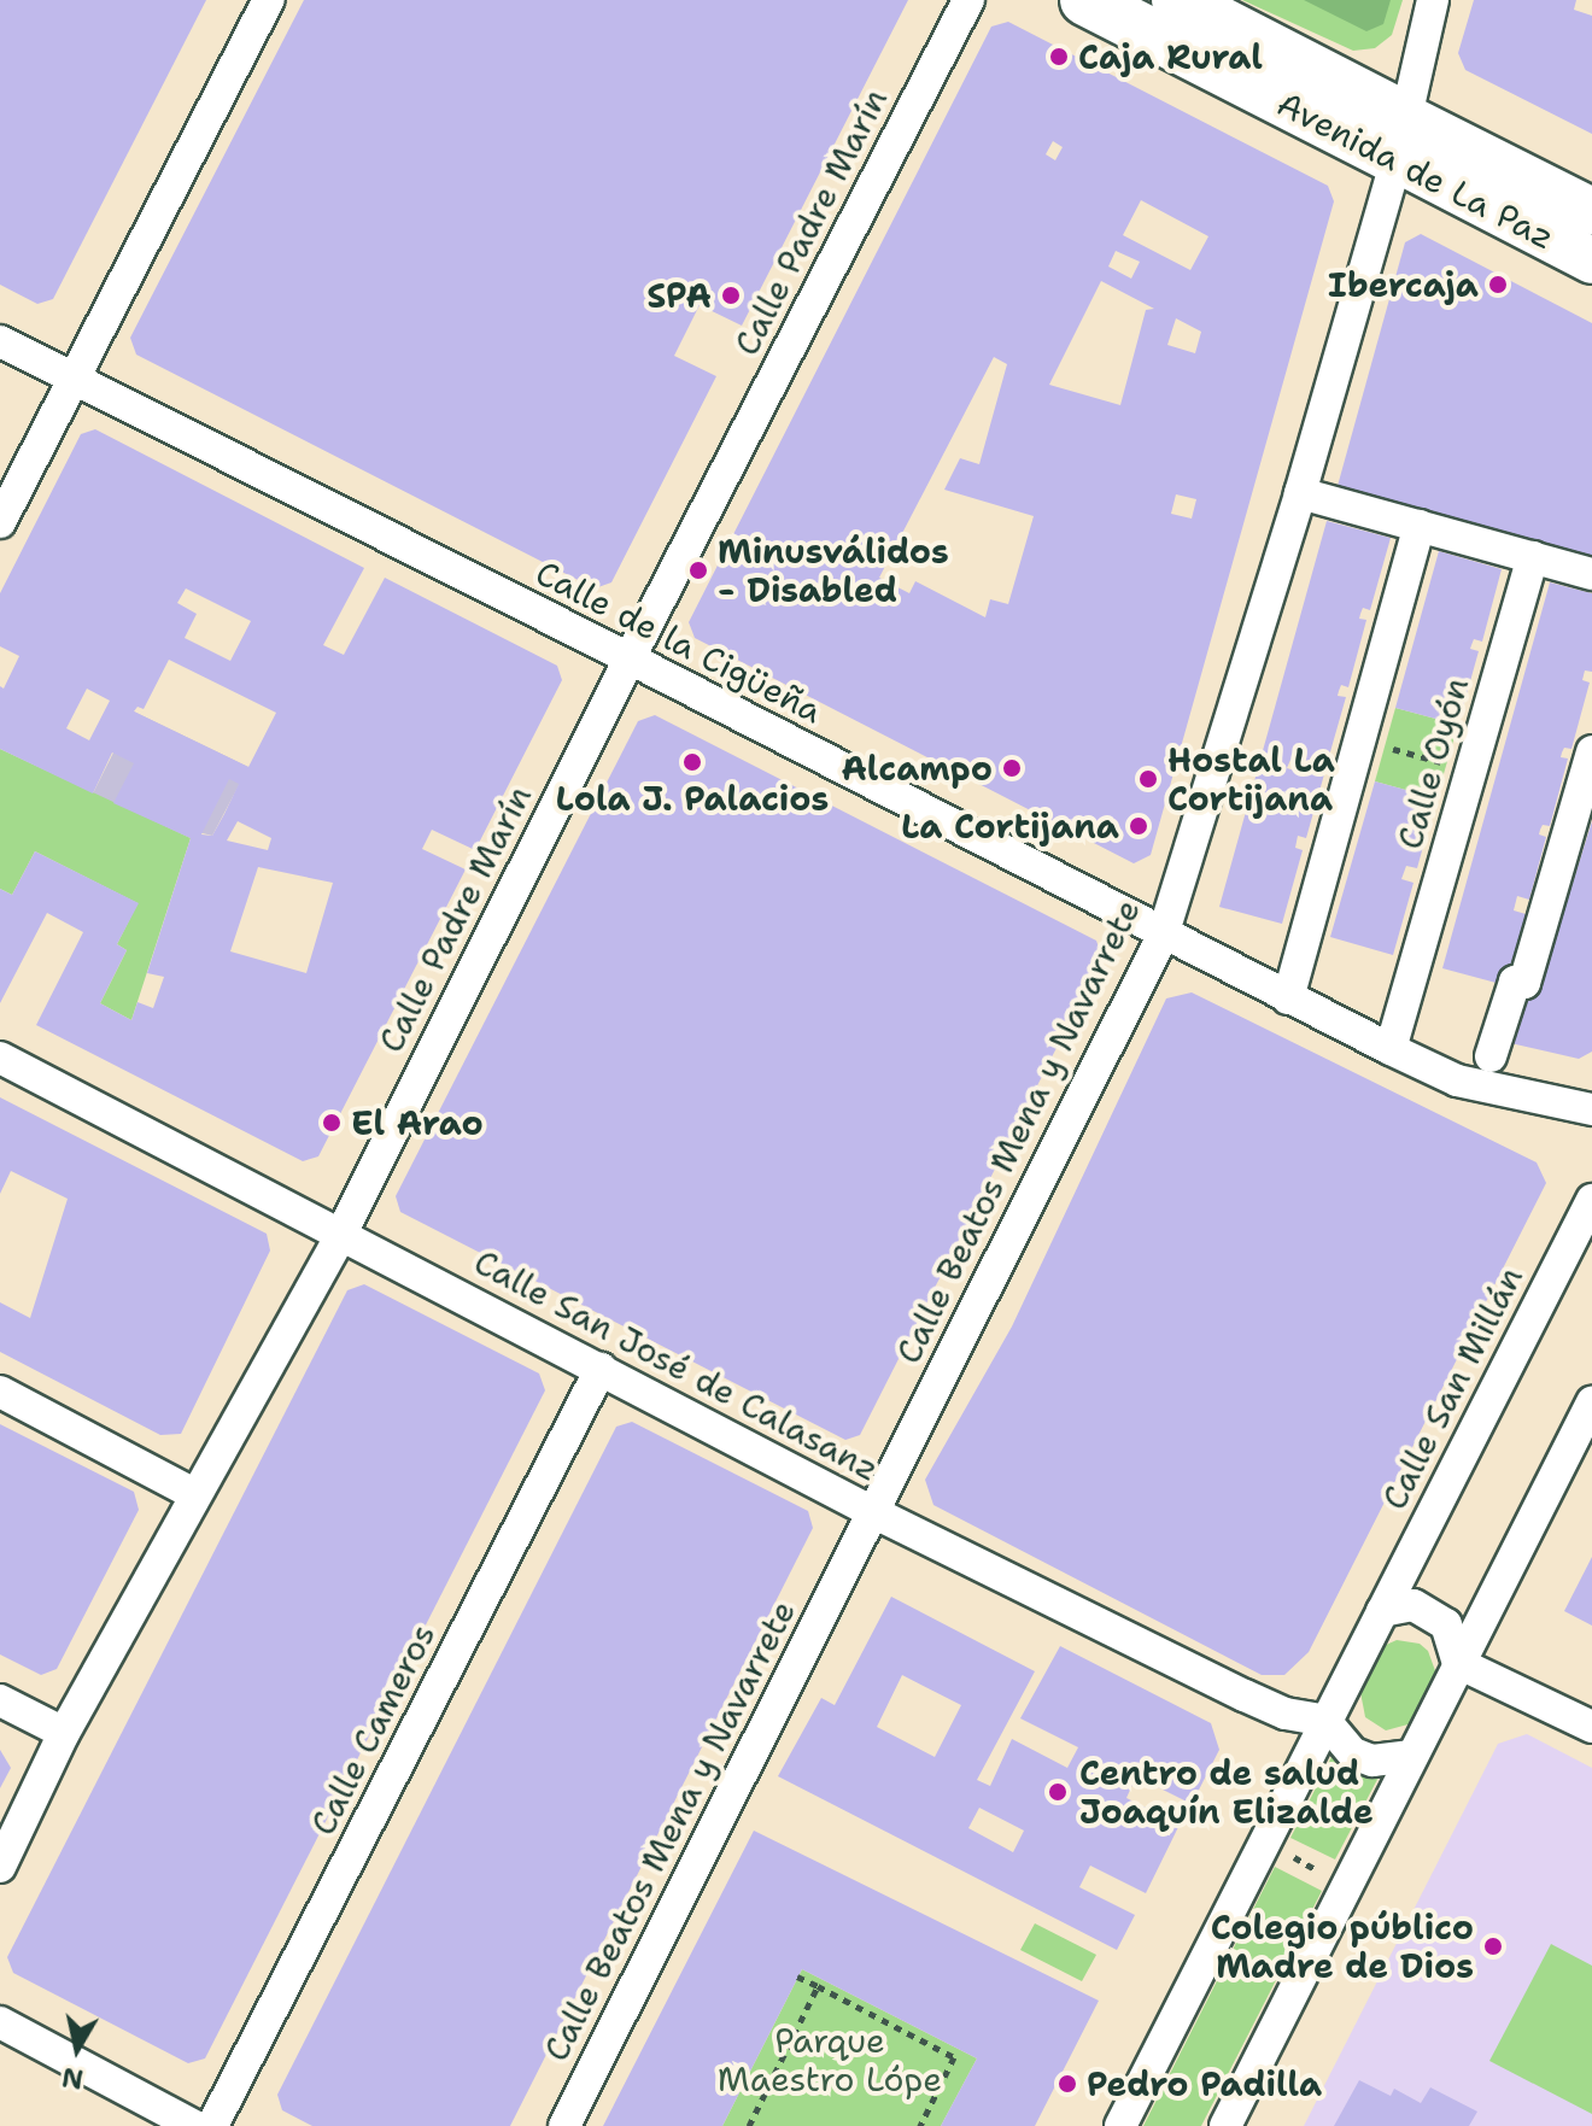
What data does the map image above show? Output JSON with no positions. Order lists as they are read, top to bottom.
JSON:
{
  "streets": {
    "main road": ["Avenida de La Paz"],
    "street": [
      "Calle Padre Marín",
      "Calle de la Cigüeña",
      "Calle Oyón",
      "Calle Beatos Mena y Navarrete",
      "Calle San José de Calasanz",
      "Calle San Millán",
      "Calle Cameros"
    ]
  },
  "crossings": [
    ["Avenida de La Paz", "Calle Beatos Mena y Navarrete"],
    ["Calle Padre Marín", "Calle de la Cigüeña"],
    ["Calle Padre Marín", "Calle San José de Calasanz"],
    ["Calle de la Cigüeña", "Calle Oyón"],
    ["Calle de la Cigüeña", "Calle Beatos Mena y Navarrete"],
    ["Calle Beatos Mena y Navarrete", "Calle San José de Calasanz"],
    ["Calle San José de Calasanz", "Calle San Millán"],
    ["Calle San José de Calasanz", "Calle Cameros"]
  ],
  "parks": ["Parque Maestro Lópe"],
  "places": [
    "Caja Rural",
    "Ibercaja",
    "SPA",
    "Minusválidos - Disabled",
    "Lola J. Palacios",
    "Alcampo",
    "Hostal La Cortijana",
    "La Cortijana",
    "El Arao",
    "Centro de salud Joaquín Elizalde",
    "Colegio público Madre de Dios",
    "Pedro Padilla"
  ],
  "north": "bottom"
}
